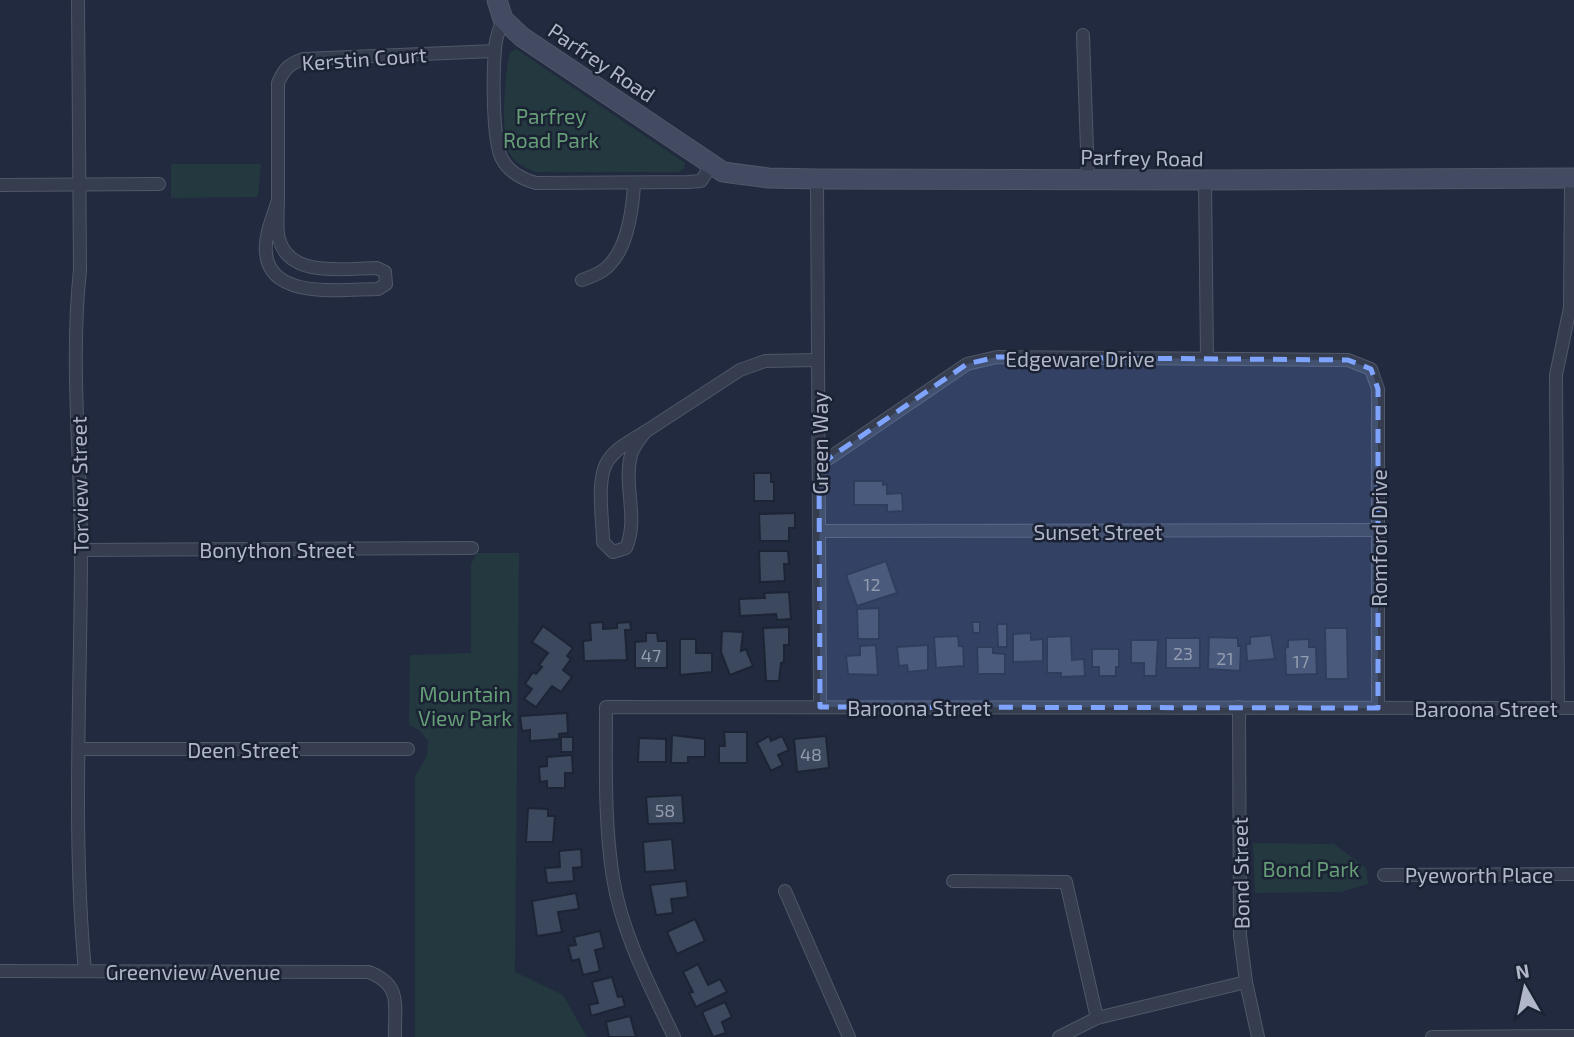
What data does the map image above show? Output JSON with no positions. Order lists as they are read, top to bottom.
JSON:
{
  "streets": {
    "main road": ["Parfrey Road"],
    "street": [
      "Kerstin Court",
      "Edgeware Drive",
      "Green Way",
      "Torview Street",
      "Sunset Street",
      "Romford Drive",
      "Bonython Street",
      "Baroona Street",
      "Deen Street",
      "Bond Street",
      "Pyeworth Place",
      "Greenview Avenue"
    ]
  },
  "crossings": [
    ["Parfrey Road", "Green Way"],
    ["Edgeware Drive", "Green Way"],
    ["Edgeware Drive", "Romford Drive"],
    ["Green Way", "Sunset Street"],
    ["Green Way", "Baroona Street"],
    ["Torview Street", "Bonython Street"],
    ["Torview Street", "Deen Street"],
    ["Torview Street", "Greenview Avenue"],
    ["Sunset Street", "Romford Drive"],
    ["Romford Drive", "Baroona Street"],
    ["Baroona Street", "Bond Street"]
  ],
  "parks": ["Parfrey Road Park", "Mountain View Park", "Bond Park"],
  "house_numbers": [
    "12",
    "23",
    "47",
    "21",
    "17",
    "48",
    "58"
  ],
  "north": "top"
}
